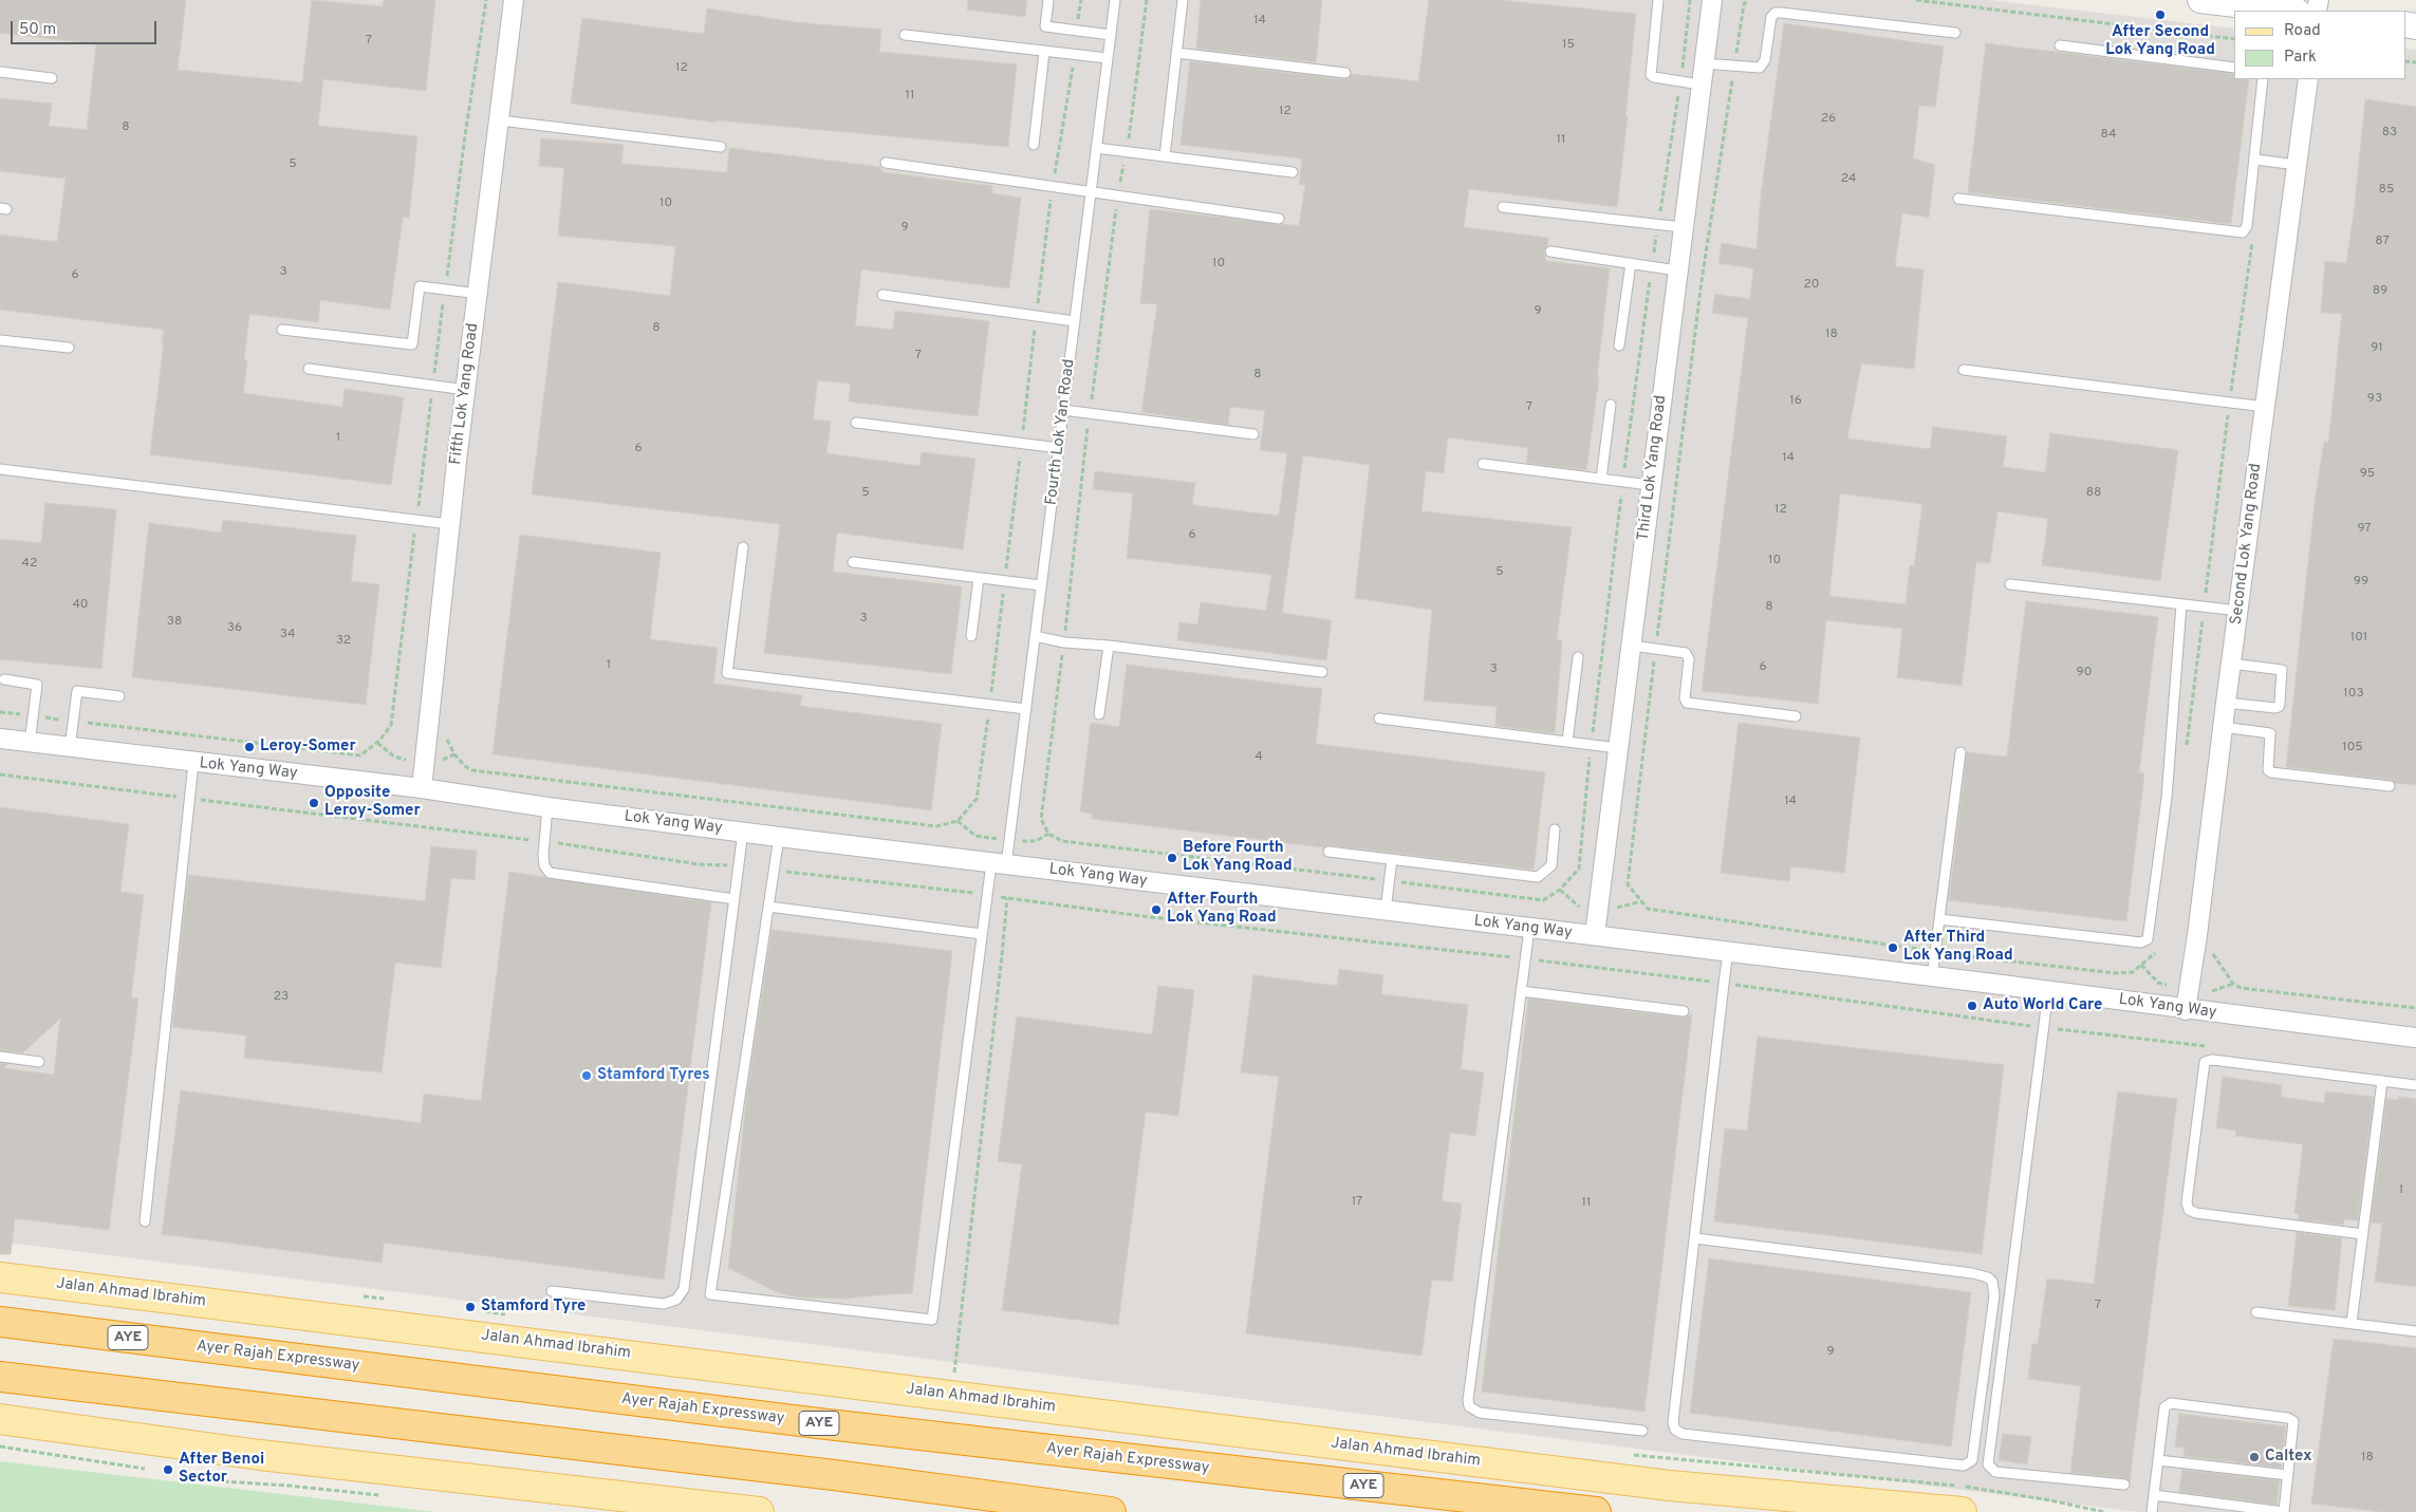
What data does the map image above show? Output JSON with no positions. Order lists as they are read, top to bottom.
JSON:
{
  "streets": {
    "highway": ["AYE", "Ayer Rajah Expressway"],
    "main road": ["Jalan Ahmad Ibrahim"],
    "street": [
      "Fifth Lok Yang Road",
      "Third Lok Yang Road",
      "Second Lok Yang Road",
      "Lok Yang Way"
    ],
    "lane": ["Fourth Lok Yan Road"]
  },
  "crossings": [
    ["Fifth Lok Yang Road", "Lok Yang Way"],
    ["Fourth Lok Yan Road", "Lok Yang Way"],
    ["Third Lok Yang Road", "Lok Yang Way"],
    ["Second Lok Yang Road", "Lok Yang Way"]
  ],
  "places": [
    "After Second Lok Yang Road",
    "Leroy-Somer",
    "Opposite Leroy-Somer",
    "Before Fourth Lok Yang Road",
    "After Fourth Lok Yang Road",
    "After Third Lok Yang Road",
    "Auto World Care",
    "Stamford Tyres",
    "Stamford Tyre",
    "Caltex",
    "After Benoi Sector"
  ],
  "house_numbers": [
    "14",
    "7",
    "15",
    "12",
    "11",
    "12",
    "26",
    "8",
    "83",
    "84",
    "11",
    "5",
    "24",
    "85",
    "10",
    "9",
    "87",
    "10",
    "3",
    "6",
    "20",
    "89",
    "9",
    "8",
    "18",
    "91",
    "7",
    "8",
    "93",
    "16",
    "7",
    "1",
    "6",
    "14",
    "95",
    "5",
    "88",
    "12",
    "97",
    "6",
    "10",
    "42",
    "5",
    "99",
    "40",
    "8",
    "3",
    "38",
    "36",
    "34",
    "101",
    "32",
    "1",
    "6",
    "3",
    "90",
    "103",
    "105",
    "4",
    "14",
    "23",
    "1",
    "17",
    "11",
    "7",
    "9",
    "18"
  ],
  "legend": ["Road", "Park"],
  "scale_bar": "50 m"
}
